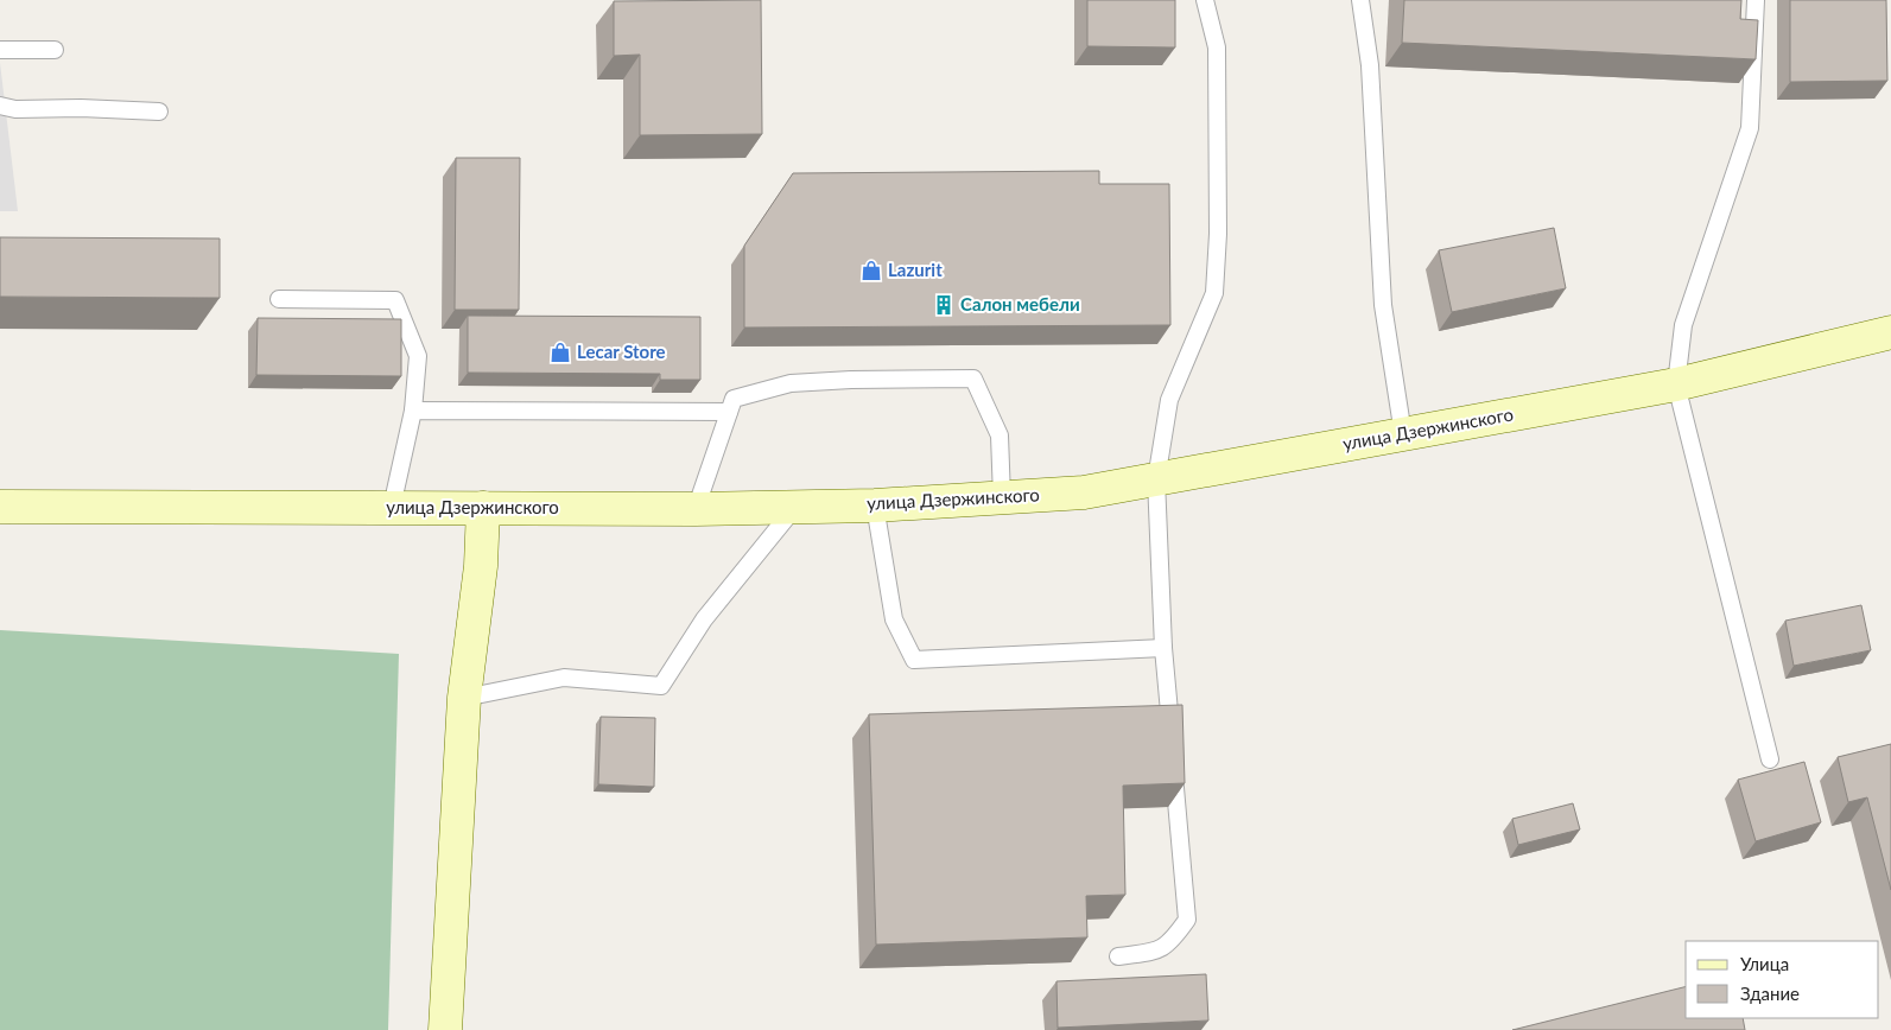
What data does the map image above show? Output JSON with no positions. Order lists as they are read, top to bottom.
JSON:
{
  "streets": {
    "main road": ["улица Дзержинского"]
  },
  "places": {
    "shop": ["Lazurit", "Lecar Store"],
    "building": ["Салон мебели"]
  },
  "legend": ["Улица", "Здание"]
}
